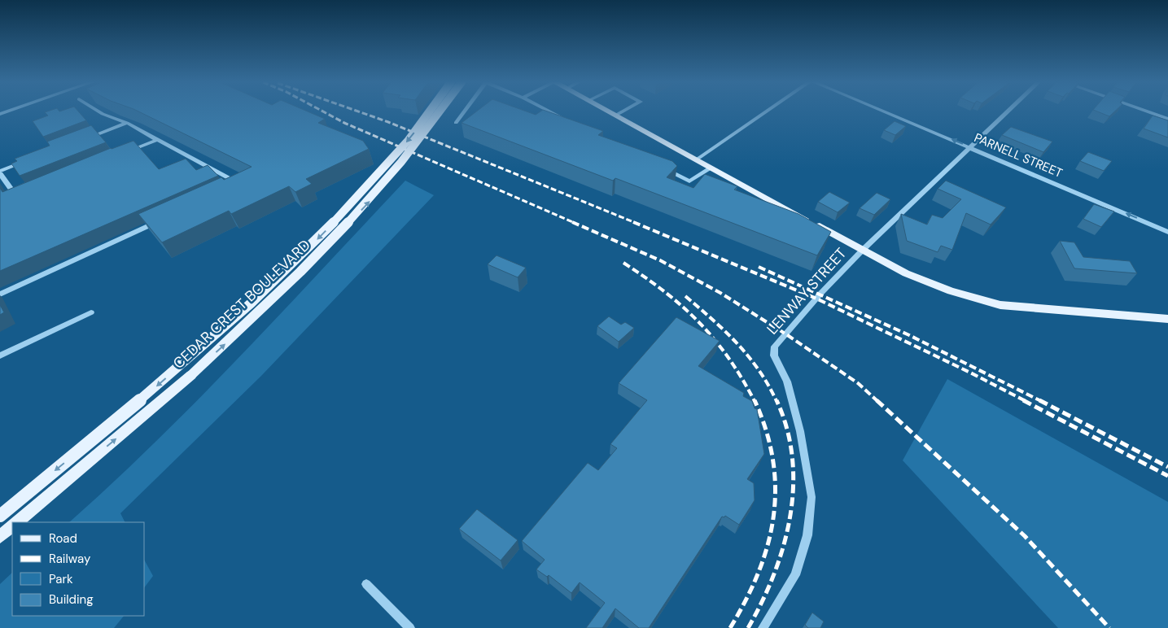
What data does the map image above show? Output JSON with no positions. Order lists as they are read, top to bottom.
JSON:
{
  "streets": {
    "main road": ["CEDAR CREST BOULEVARD"],
    "street": ["PARNELL STREET", "LENWAY STREET"]
  },
  "crossings": [
    ["PARNELL STREET", "LENWAY STREET"]
  ],
  "one_way": ["PARNELL STREET"],
  "legend": [
    "Road",
    "Railway",
    "Park",
    "Building"
  ]
}
